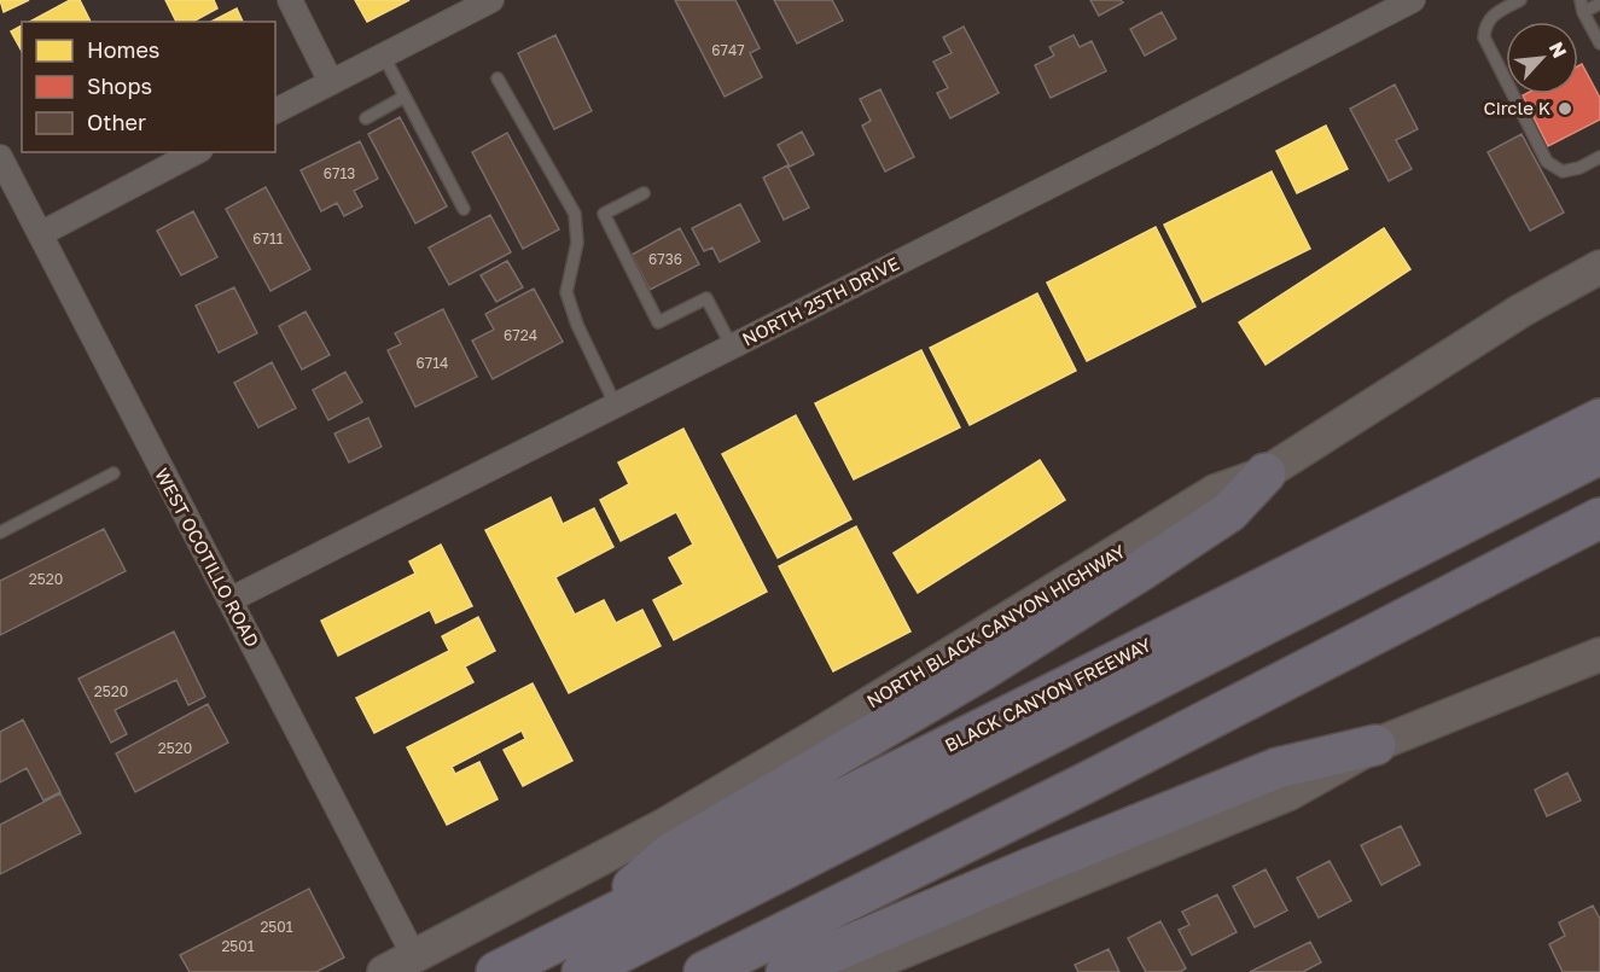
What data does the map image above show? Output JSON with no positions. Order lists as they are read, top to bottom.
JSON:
{
  "streets": {
    "highway": ["BLACK CANYON FREEWAY"],
    "main road": ["NORTH BLACK CANYON HIGHWAY"],
    "street": ["NORTH 25TH DRIVE", "WEST OCOTILLO ROAD"]
  },
  "crossings": [
    ["NORTH 25TH DRIVE", "WEST OCOTILLO ROAD"],
    ["WEST OCOTILLO ROAD", "NORTH BLACK CANYON HIGHWAY"]
  ],
  "places": ["Circle K"],
  "house_numbers": [
    "6747",
    "6713",
    "6711",
    "6736",
    "6724",
    "6714",
    "2520",
    "2520",
    "2520",
    "2501",
    "2501"
  ],
  "legend": ["Homes", "Shops", "Other"],
  "north": "top right"
}
